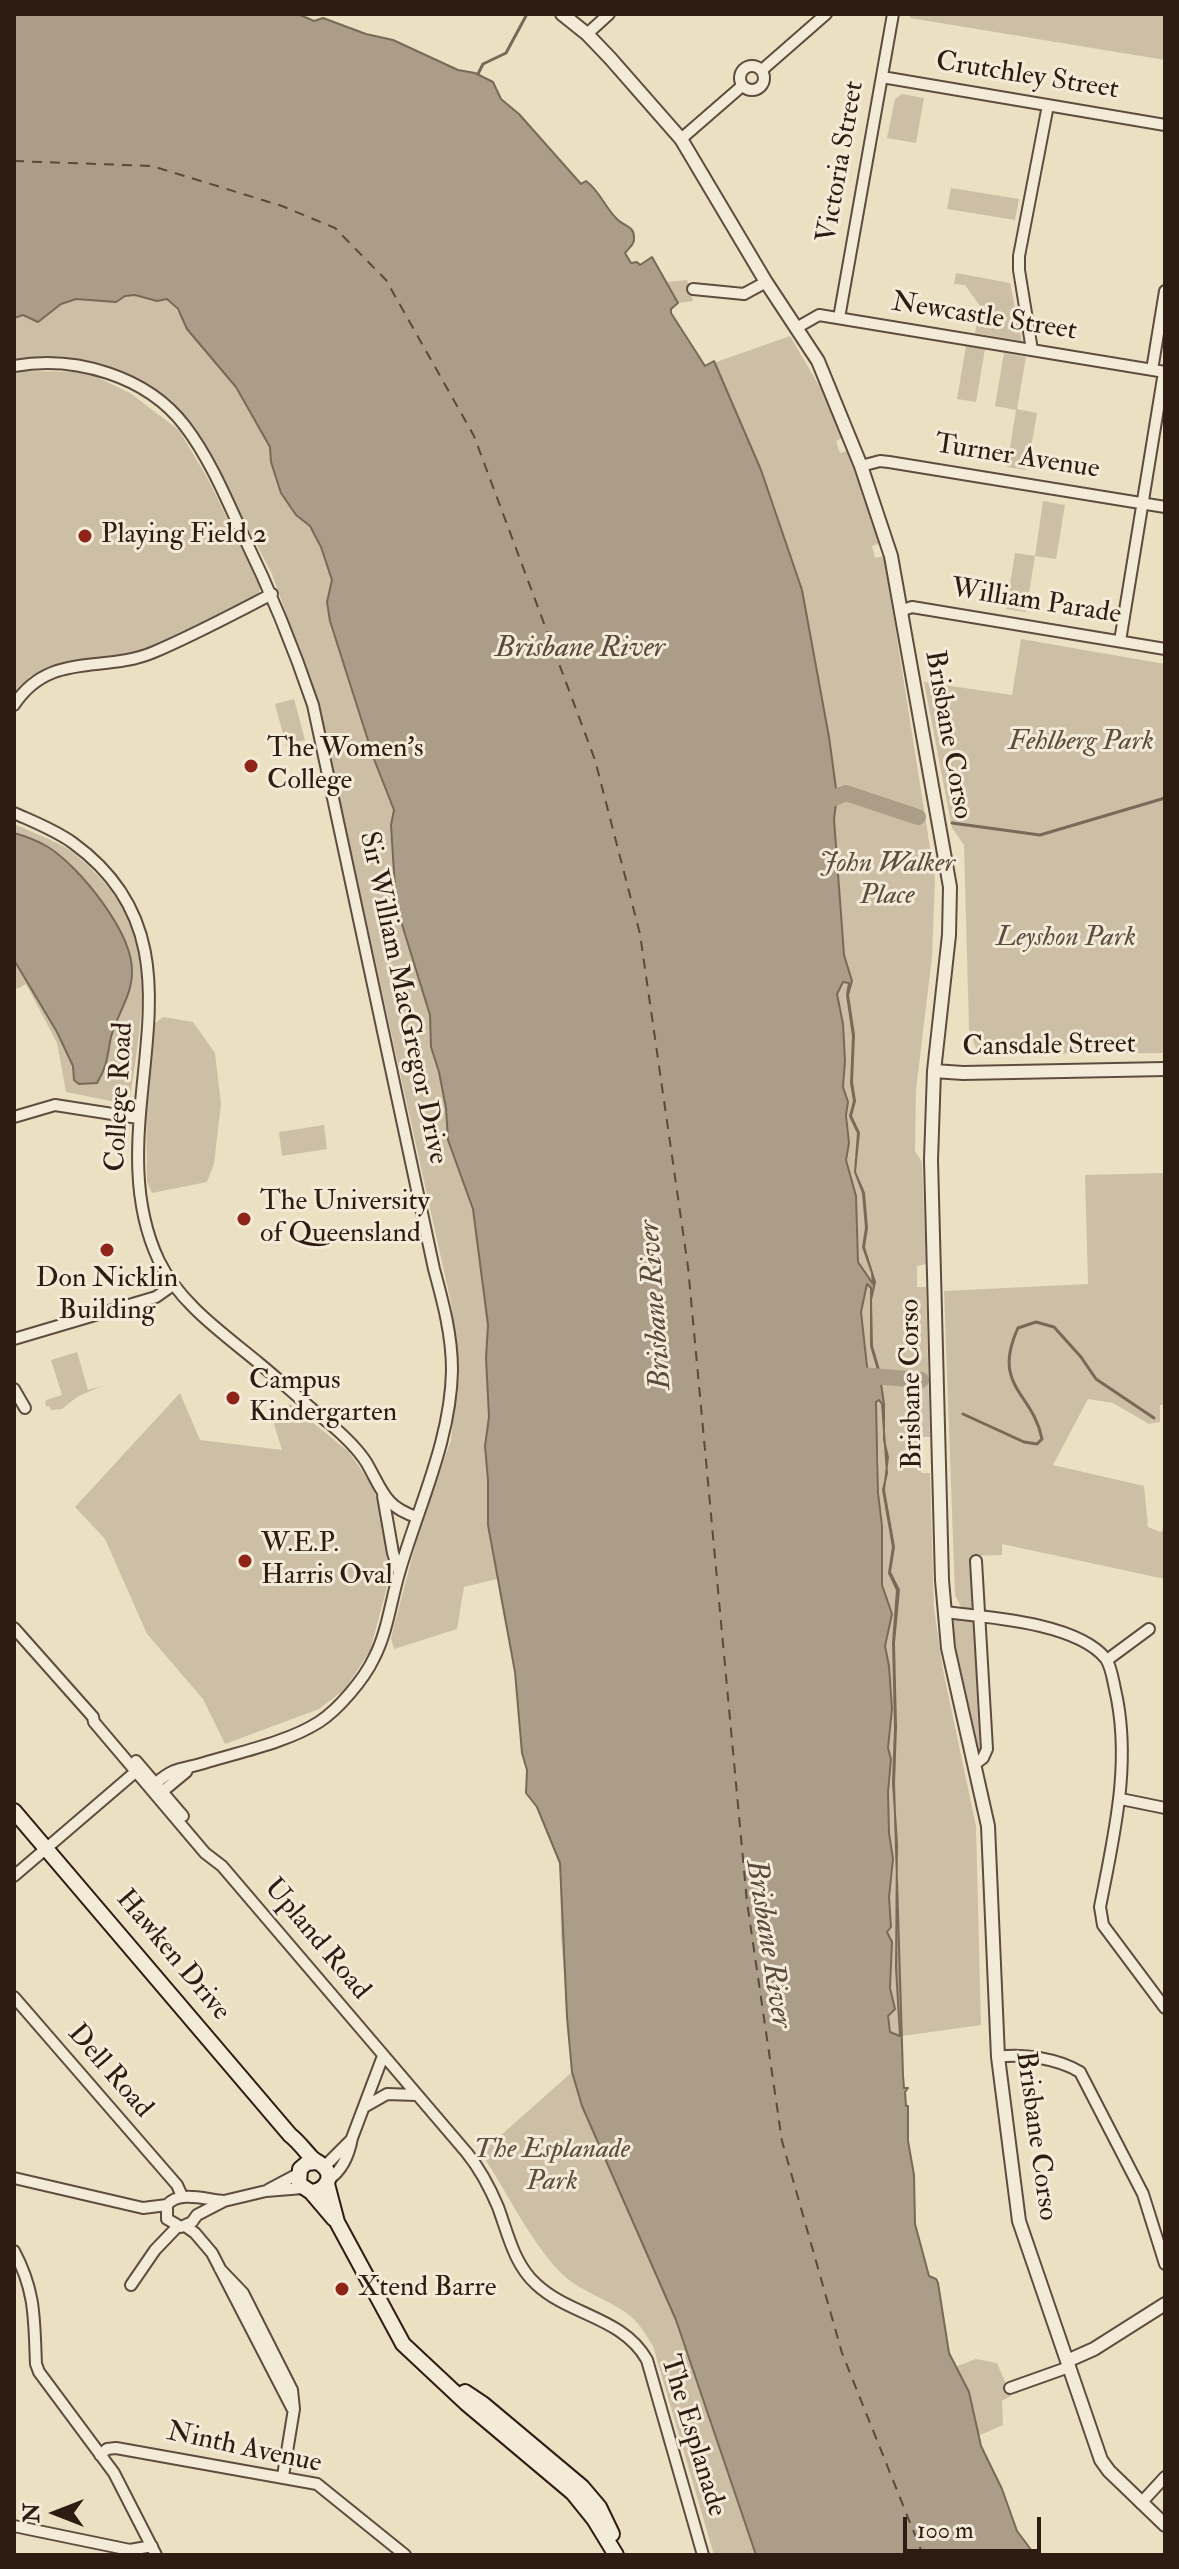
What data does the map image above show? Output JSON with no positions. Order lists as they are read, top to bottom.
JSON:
{
  "streets": {
    "main road": ["Hawken Drive"],
    "street": [
      "Crutchley Street",
      "Victoria Street",
      "Newcastle Street",
      "Turner Avenue",
      "William Parade",
      "Brisbane Corso",
      "Sir William MacGregor Drive",
      "Cansdale Street",
      "College Road",
      "Upland Road",
      "Dell Road",
      "The Esplanade",
      "Ninth Avenue"
    ]
  },
  "crossings": [
    ["Crutchley Street", "Victoria Street"],
    ["Victoria Street", "Newcastle Street"],
    ["Newcastle Street", "Brisbane Corso"],
    ["Turner Avenue", "Brisbane Corso"],
    ["William Parade", "Brisbane Corso"],
    ["Brisbane Corso", "Cansdale Street"],
    ["Sir William MacGregor Drive", "College Road"],
    ["Sir William MacGregor Drive", "Upland Road"],
    ["Upland Road", "The Esplanade"]
  ],
  "water": ["Brisbane River"],
  "parks": [
    "Fehlberg Park",
    "John Walker Place",
    "Leyshon Park",
    "The Esplanade Park"
  ],
  "places": [
    "Playing Field 2",
    "The Women's College",
    "The University of Queensland",
    "Don Nicklin Building",
    "Campus Kindergarten",
    "W.E.P. Harris Oval",
    "Xtend Barre"
  ],
  "scale_bar": "100 m",
  "north": "left"
}
